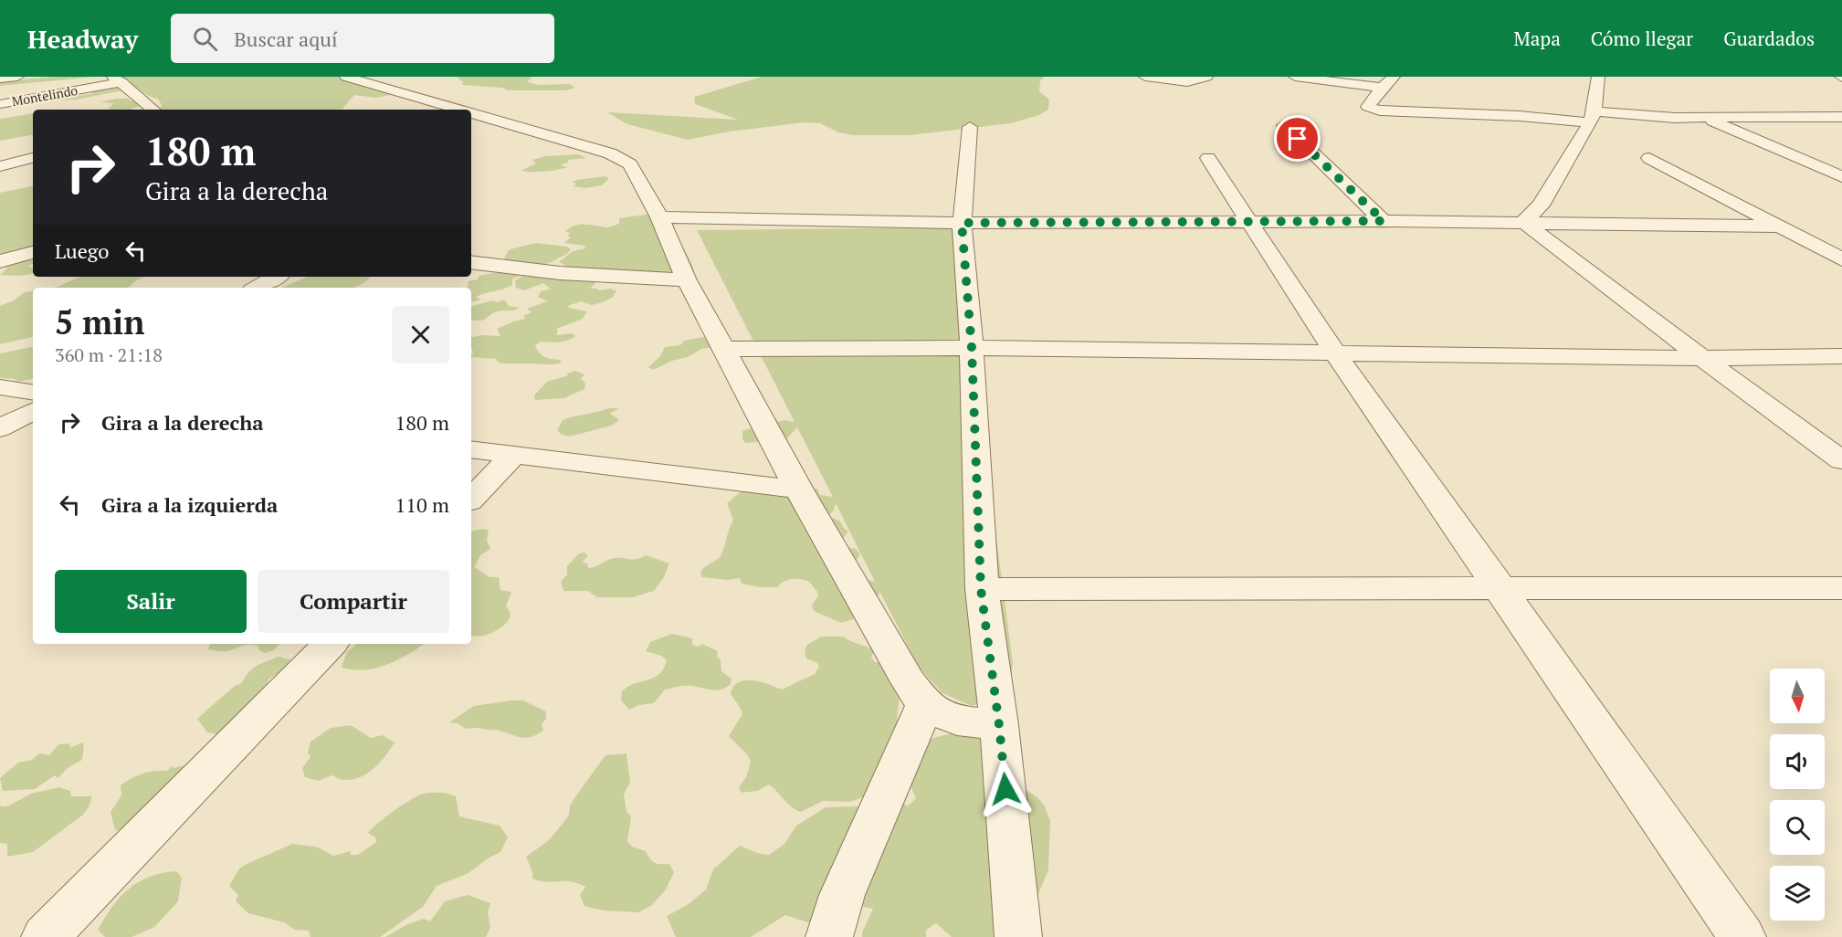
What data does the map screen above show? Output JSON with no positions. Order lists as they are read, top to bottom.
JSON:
{
  "streets": {
    "street": ["Montelindo"]
  },
  "north": "bottom",
  "page": {
    "header": "Headway",
    "search": "Buscar aquí",
    "nav": ["Mapa", "Cómo llegar", "Guardados"],
    "turn": ["180 m", "Gira a la derecha"],
    "then": "Luego",
    "heading": ["5 min", "360 m · 21:18"],
    "list": [
      {
        "name": "Gira a la derecha",
        "value": "180 m"
      },
      {
        "name": "Gira a la izquierda",
        "value": "110 m"
      }
    ],
    "buttons": ["Salir", "Compartir"]
  }
}
